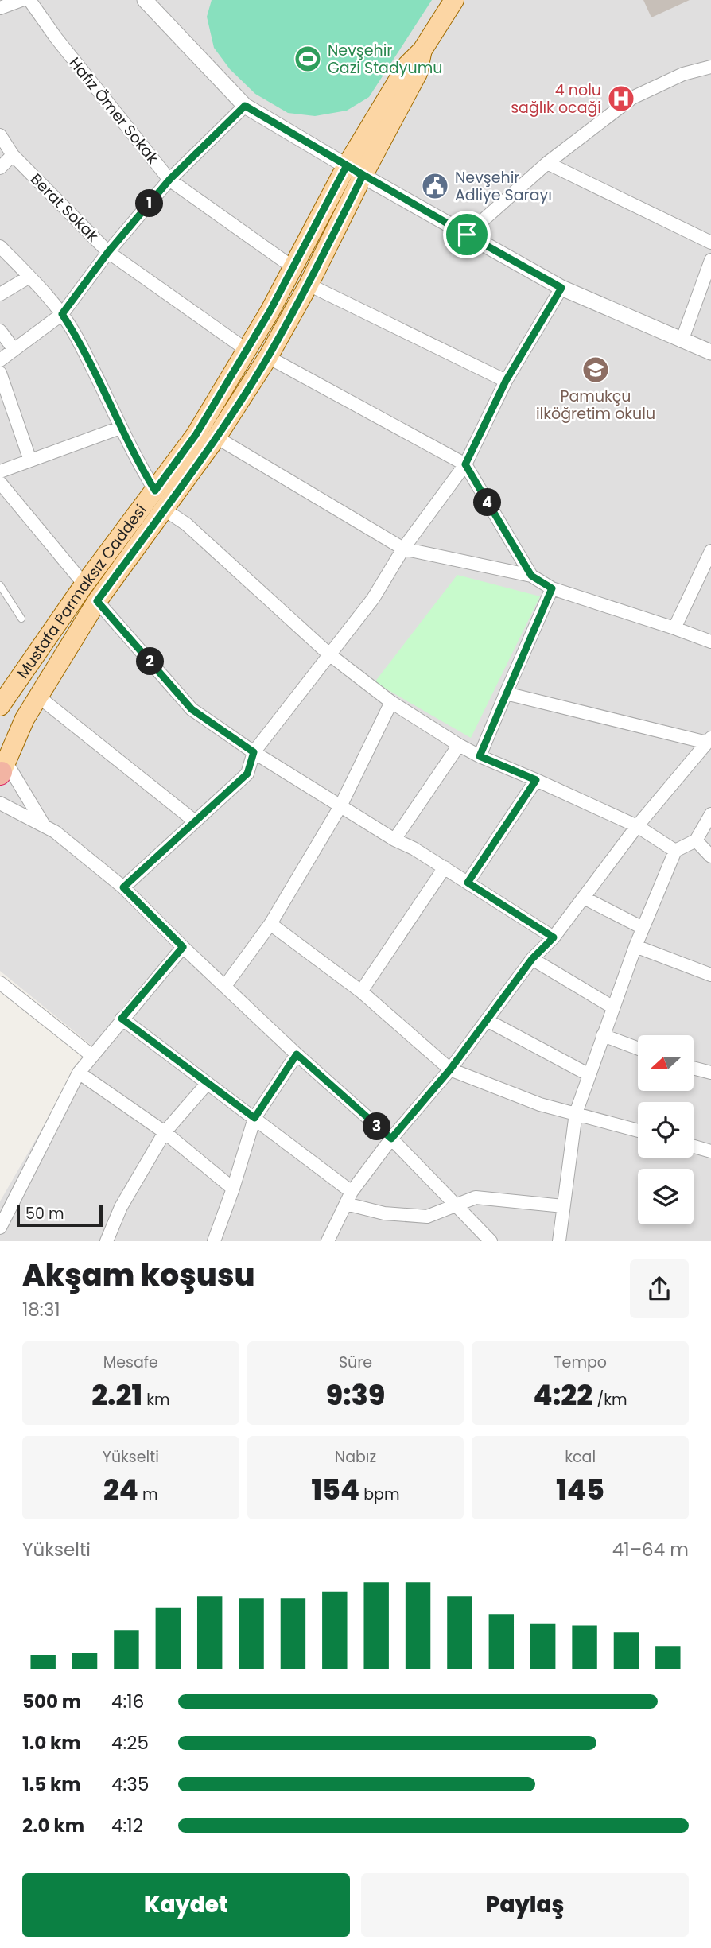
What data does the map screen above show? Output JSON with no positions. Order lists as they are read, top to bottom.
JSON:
{
  "streets": {
    "main road": ["Mustafa Parmaksız Caddesi"],
    "street": ["Hafız Ömer Sokak", "Berat Sokak"]
  },
  "crossings": [
    ["Hafız Ömer Sokak", "Mustafa Parmaksız Caddesi"],
    ["Berat Sokak", "Mustafa Parmaksız Caddesi"]
  ],
  "places": {
    "sports": ["Nevşehir Gazi Stadyumu"],
    "hospital": ["4 nolu sağlık ocaği"],
    "public building": ["Nevşehir Adliye Sarayı"],
    "school or university": ["Pamukçu ilköğretim okulu"]
  },
  "scale_bar": "50 m",
  "north": "left",
  "page": {
    "pins": [
      "1",
      "4",
      "2",
      "3"
    ],
    "scale": "50 m",
    "heading": ["Akşam koşusu", "18:31"],
    "stats": [
      ["Mesafe", "2.21 km"],
      ["Süre", "9:39"],
      ["Tempo", "4:22 /km"],
      ["Yükselti", "24 m"],
      ["Nabız", "154 bpm"],
      ["kcal", "145"]
    ],
    "chart": ["Yükselti", "41–64 m"],
    "list": [
      {
        "name": "500 m",
        "note": "4:16"
      },
      {
        "name": "1.0 km",
        "note": "4:25"
      },
      {
        "name": "1.5 km",
        "note": "4:35"
      },
      {
        "name": "2.0 km",
        "note": "4:12"
      }
    ],
    "buttons": ["Kaydet", "Paylaş"]
  }
}
